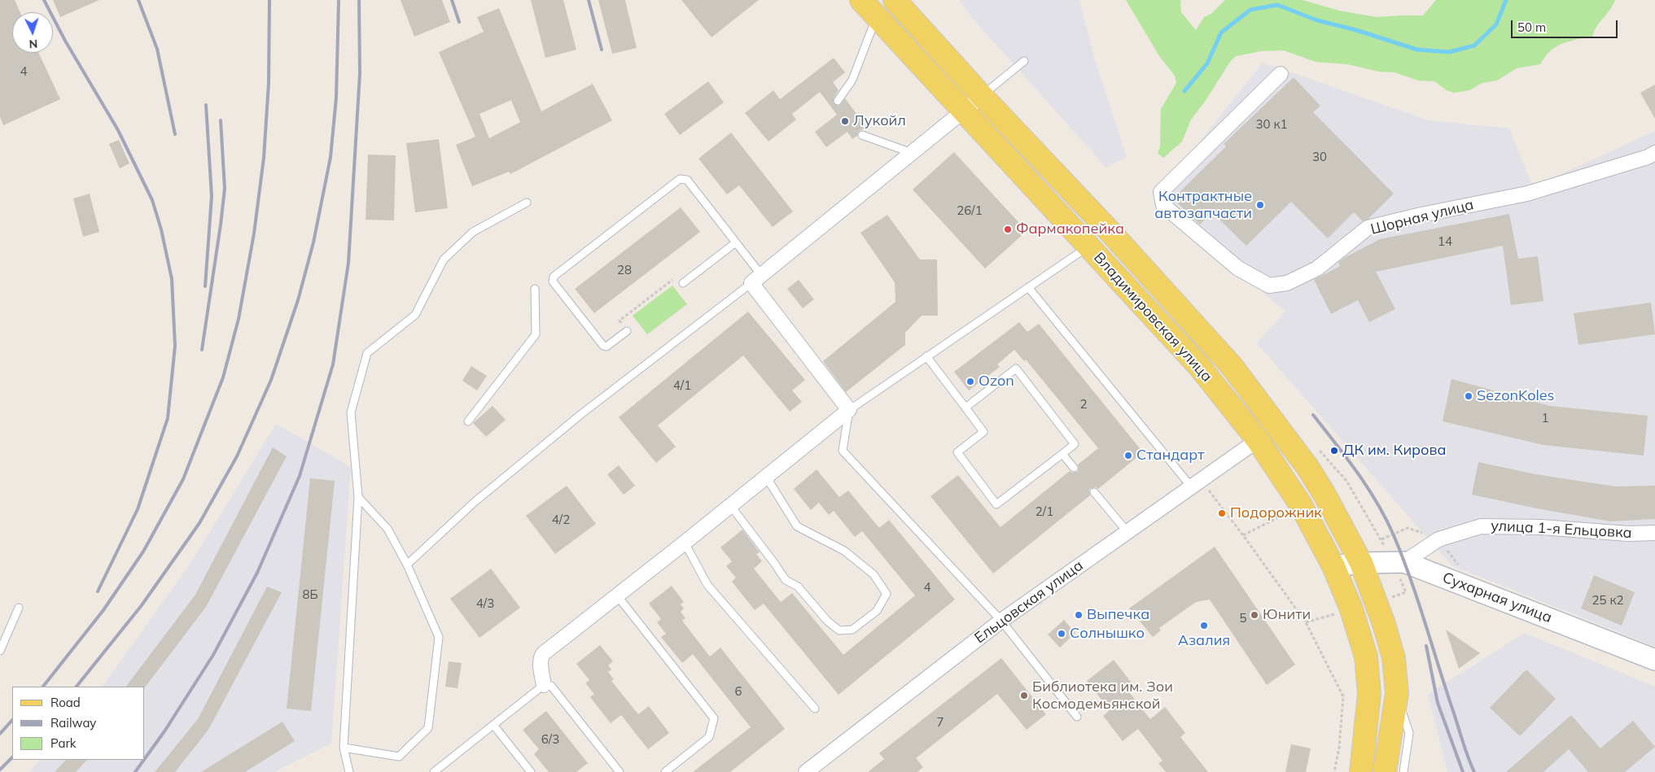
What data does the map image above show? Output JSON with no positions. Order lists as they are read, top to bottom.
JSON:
{
  "streets": {
    "main road": ["Владимировская улица"],
    "street": [
      "Шорная улица",
      "улица 1-я Ельцовка",
      "Сухарная улица",
      "Ельцовская улица"
    ]
  },
  "crossings": [
    ["Владимировская улица", "Сухарная улица"],
    ["Владимировская улица", "Ельцовская улица"],
    ["улица 1-я Ельцовка", "Сухарная улица"]
  ],
  "places": [
    "Лукойл",
    "Контрактные автозапчасти",
    "Фармакопейка",
    "Ozon",
    "SezonKoles",
    "ДК им. Кирова",
    "Стандарт",
    "Подорожник",
    "Выпечка",
    "Юнити",
    "Азалия",
    "Солнышко",
    "Библиотека им. Зои Космодемьянской"
  ],
  "house_numbers": [
    "4",
    "30 к1",
    "30",
    "26/1",
    "14",
    "28",
    "4/1",
    "2",
    "1",
    "2/1",
    "4/2",
    "4",
    "8Б",
    "25 к2",
    "4/3",
    "5",
    "6",
    "7",
    "6/3"
  ],
  "legend": ["Road", "Railway", "Park"],
  "scale_bar": "50 m",
  "north": "bottom"
}
